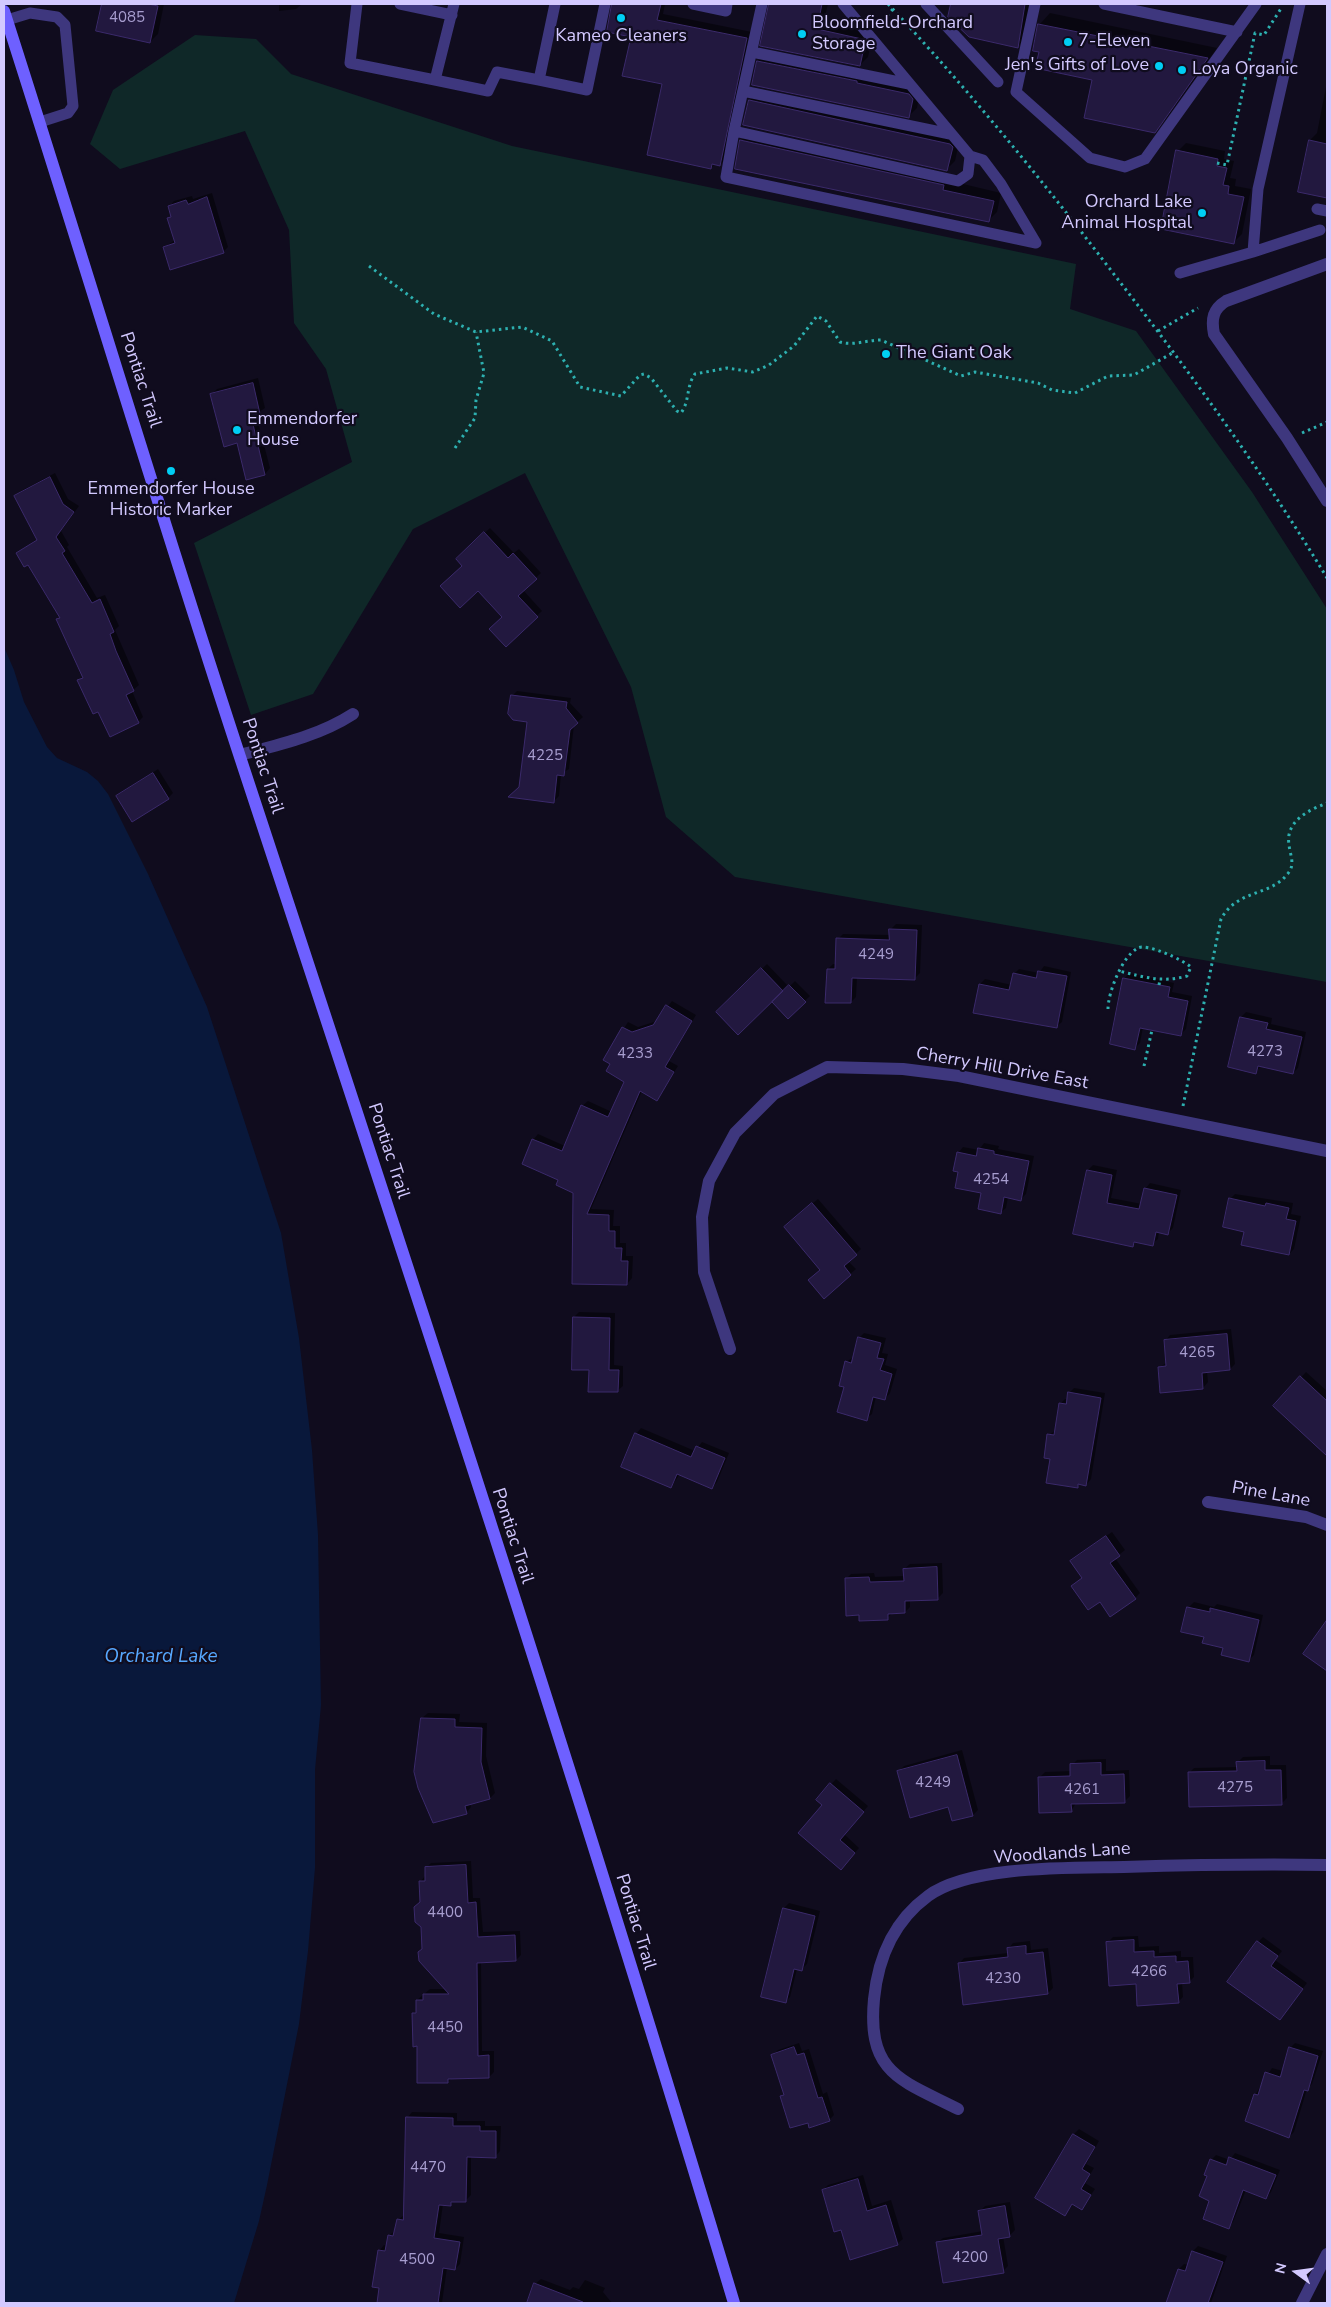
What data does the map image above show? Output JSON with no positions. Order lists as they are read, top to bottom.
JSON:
{
  "streets": {
    "main road": ["Pontiac Trail"],
    "street": ["Cherry Hill Drive East", "Pine Lane", "Woodlands Lane"]
  },
  "water": ["Orchard Lake"],
  "places": [
    "Kameo Cleaners",
    "Bloomfield-Orchard Storage",
    "7-Eleven",
    "Jen's Gifts of Love",
    "Loya Organic",
    "Orchard Lake Animal Hospital",
    "The Giant Oak",
    "Emmendorfer House",
    "Emmendorfer House Historic Marker"
  ],
  "house_numbers": [
    "4085",
    "4225",
    "4249",
    "4273",
    "4233",
    "4254",
    "4265",
    "4249",
    "4275",
    "4261",
    "4400",
    "4266",
    "4230",
    "4450",
    "4470",
    "4200",
    "4500"
  ],
  "north": "left"
}
